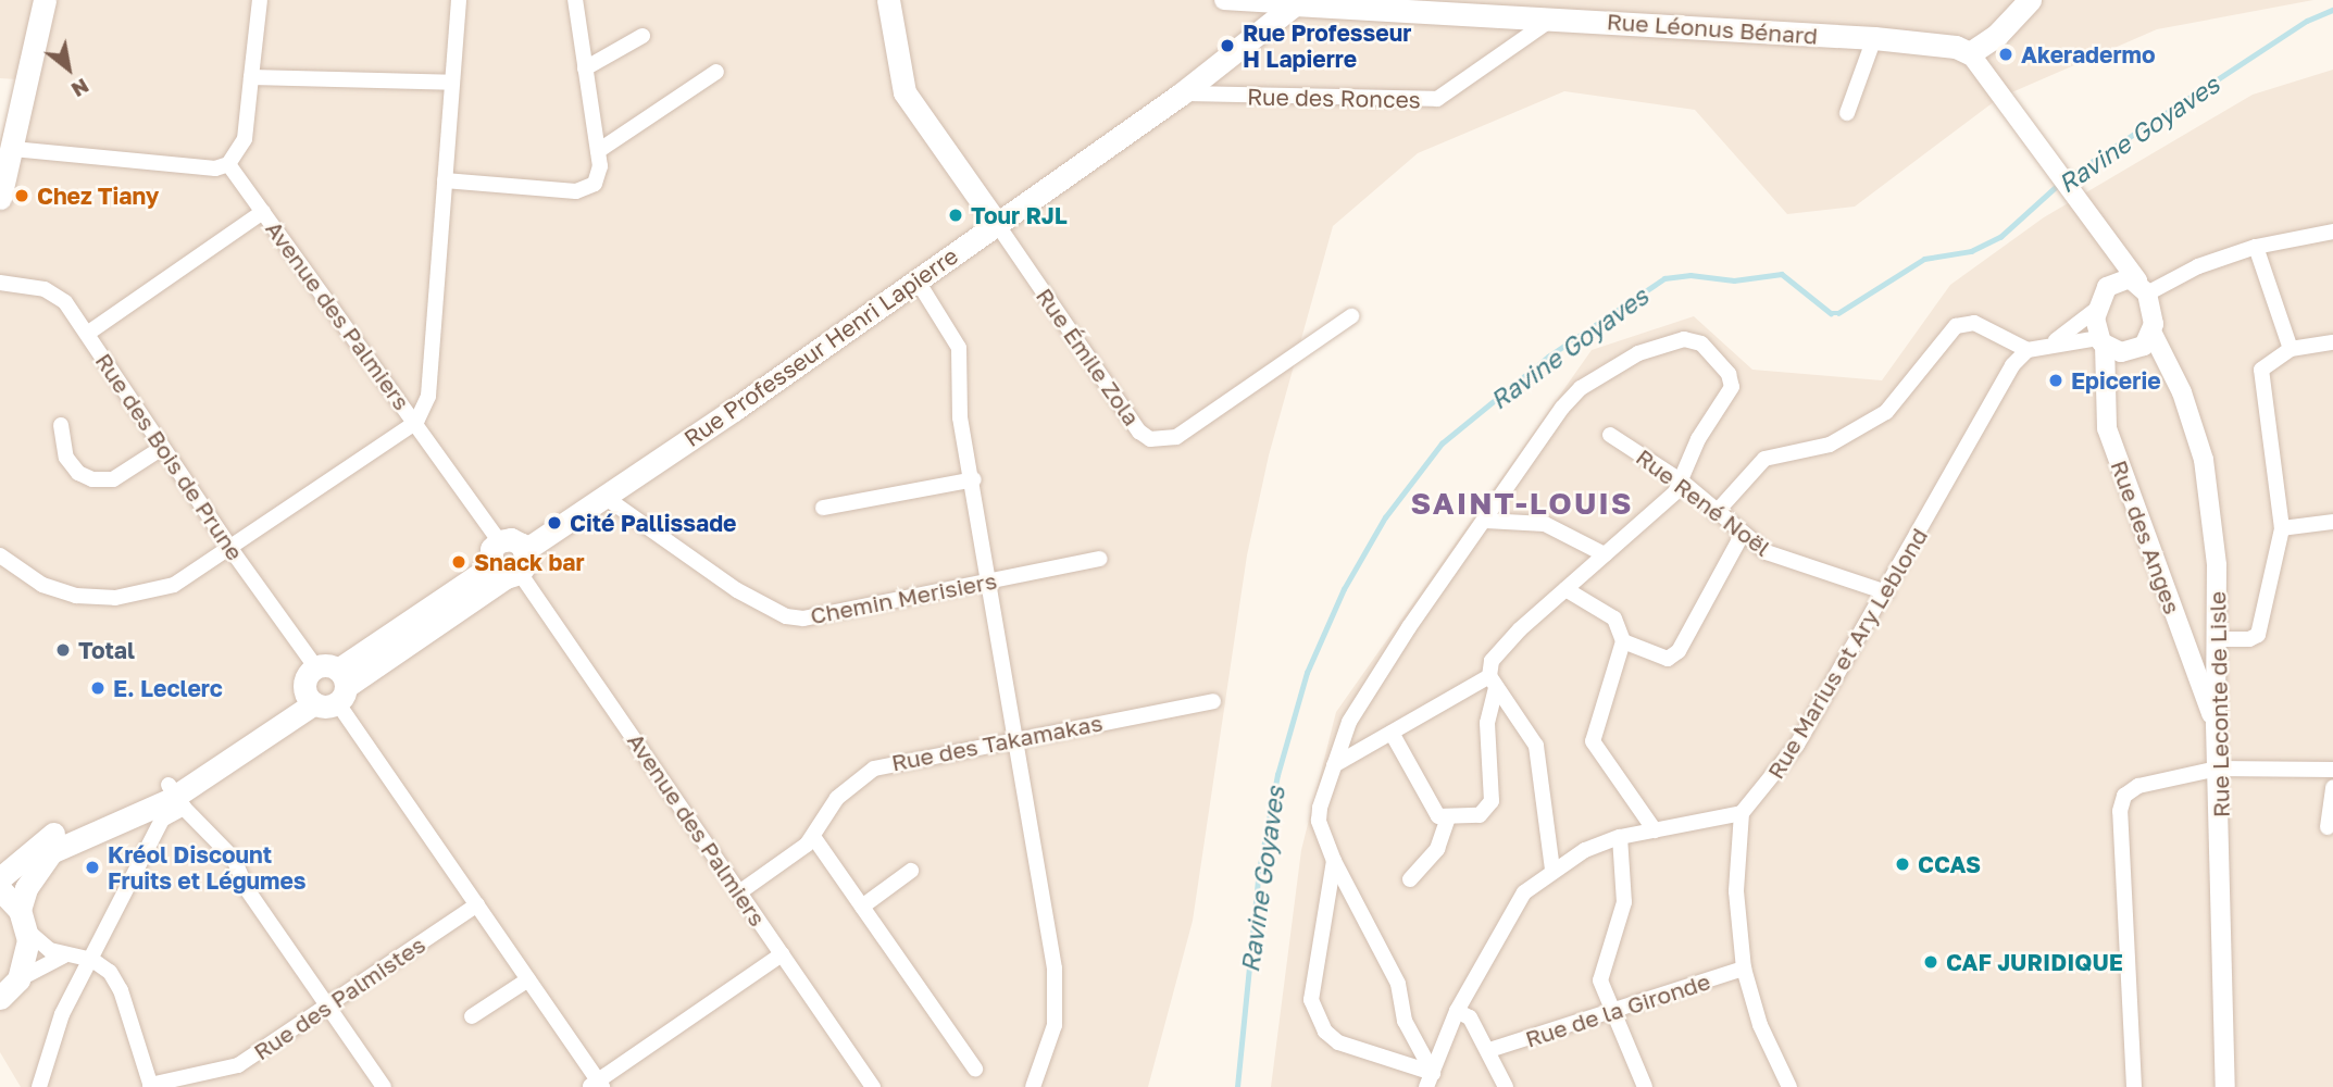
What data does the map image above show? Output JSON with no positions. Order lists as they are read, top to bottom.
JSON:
{
  "streets": {
    "main road": ["Rue Léonus Bénard", "Rue Professeur Henri Lapierre"],
    "street": [
      "Rue des Ronces",
      "Avenue des Palmiers",
      "Rue Émile Zola",
      "Rue des Bois de Prune",
      "Rue René Noël",
      "Rue des Anges",
      "Chemin Merisiers",
      "Rue Marius et Ary Leblond",
      "Rue Leconte de Lisle",
      "Rue des Takamakas",
      "Rue des Palmistes",
      "Rue de la Gironde"
    ]
  },
  "crossings": [
    ["Rue Léonus Bénard", "Rue des Ronces"],
    ["Rue Léonus Bénard", "Rue Professeur Henri Lapierre"],
    ["Rue des Ronces", "Rue Professeur Henri Lapierre"],
    ["Avenue des Palmiers", "Rue Professeur Henri Lapierre"],
    ["Avenue des Palmiers", "Rue des Takamakas"],
    ["Rue Professeur Henri Lapierre", "Rue Émile Zola"],
    ["Rue Professeur Henri Lapierre", "Rue des Bois de Prune"],
    ["Rue Professeur Henri Lapierre", "Chemin Merisiers"],
    ["Rue des Bois de Prune", "Rue des Palmistes"],
    ["Rue René Noël", "Rue Marius et Ary Leblond"],
    ["Rue des Anges", "Rue Leconte de Lisle"]
  ],
  "districts": ["SAINT-LOUIS"],
  "water": ["Ravine Goyaves"],
  "places": [
    "Rue Professeur H Lapierre",
    "Akeradermo",
    "Chez Tiany",
    "Tour RJL",
    "Epicerie",
    "Cité Pallissade",
    "Snack bar",
    "Total",
    "E. Leclerc",
    "CCAS",
    "Kréol Discount Fruits et Légumes",
    "CAF JURIDIQUE"
  ],
  "north": "bottom right"
}
